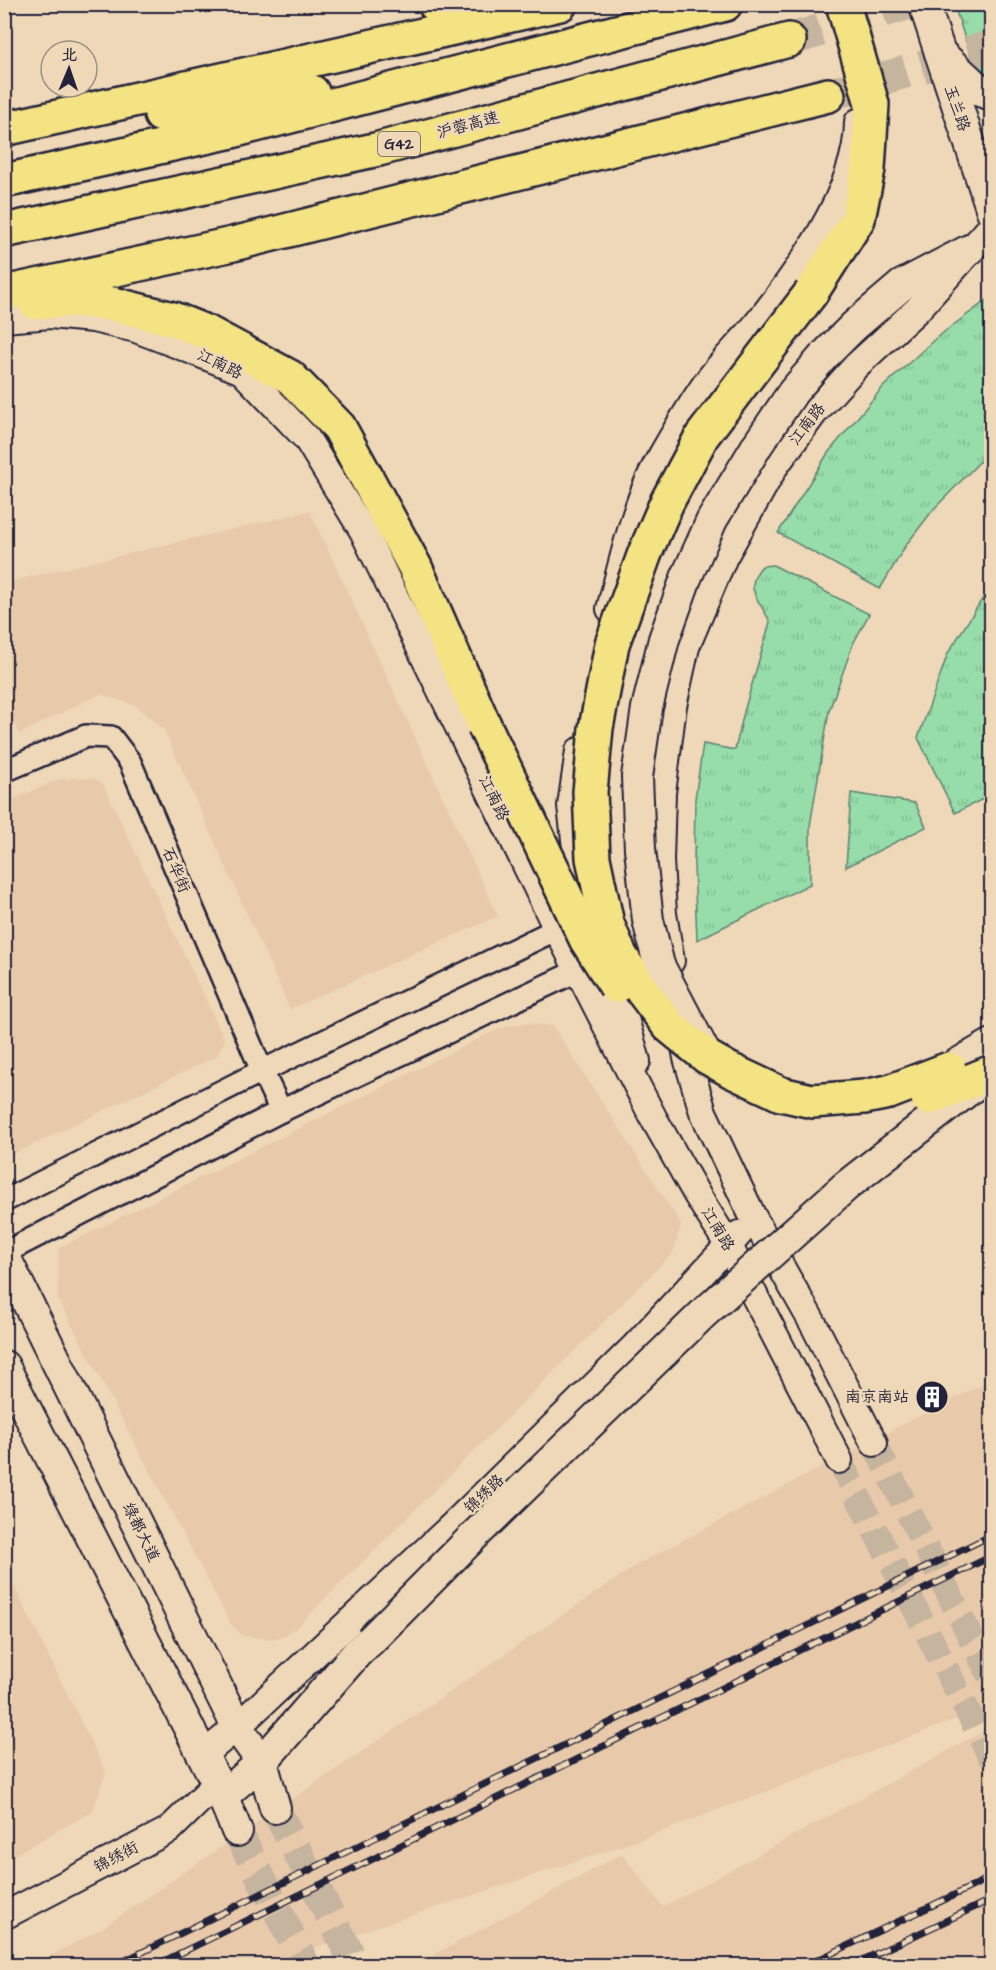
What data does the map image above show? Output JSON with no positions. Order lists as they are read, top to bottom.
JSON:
{
  "streets": {
    "highway": ["沪蓉高速", "G42"],
    "main road": ["玉兰路", "绿都大道"],
    "street": [
      "江南路",
      "石华街",
      "锦绣路",
      "锦绣街"
    ]
  },
  "crossings": [
    ["江南路", "锦绣路"],
    ["锦绣路", "绿都大道"]
  ],
  "places": {
    "building": ["南京南站"]
  },
  "north": "top"
}
